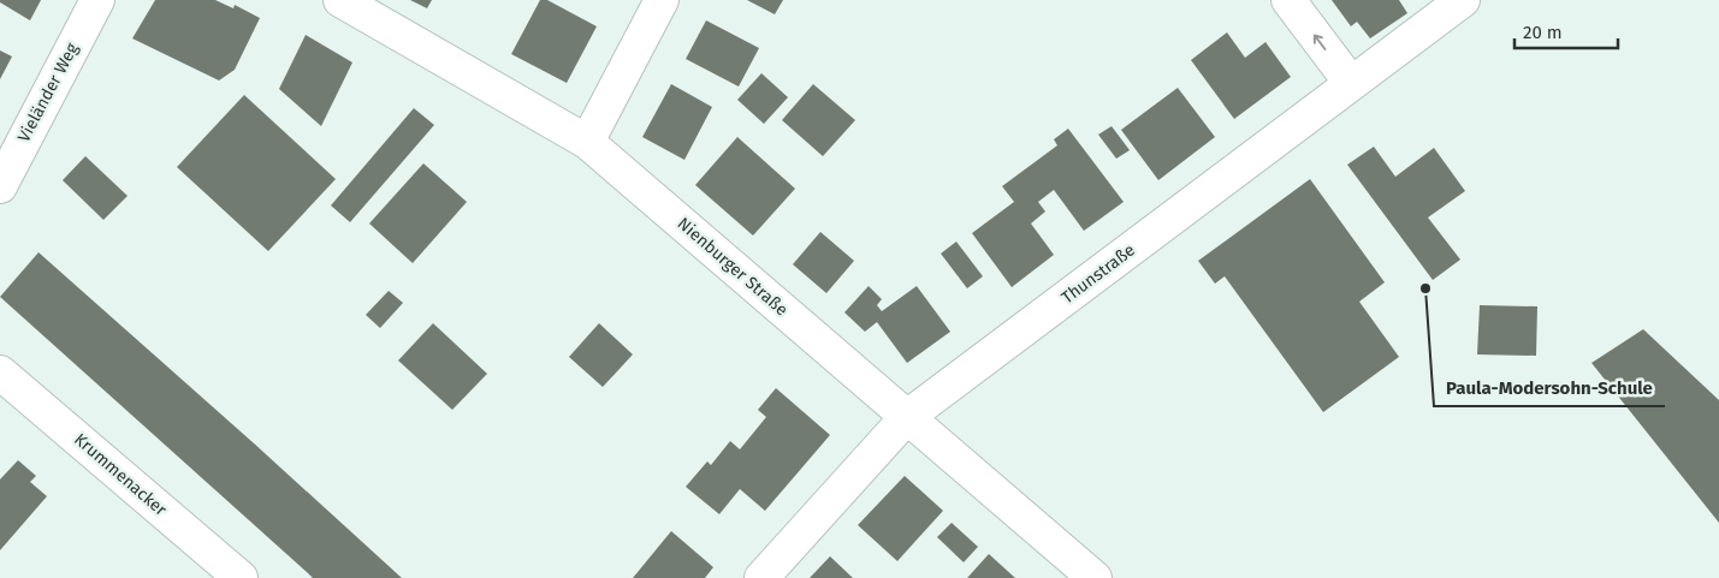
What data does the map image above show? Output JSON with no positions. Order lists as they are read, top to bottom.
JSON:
{
  "streets": {
    "street": [
      "Vieländer Weg",
      "Nienburger Straße",
      "Thunstraße",
      "Krummenacker"
    ]
  },
  "crossings": [
    ["Nienburger Straße", "Thunstraße"]
  ],
  "places": ["Paula-Modersohn-Schule"],
  "scale_bar": "20 m"
}
